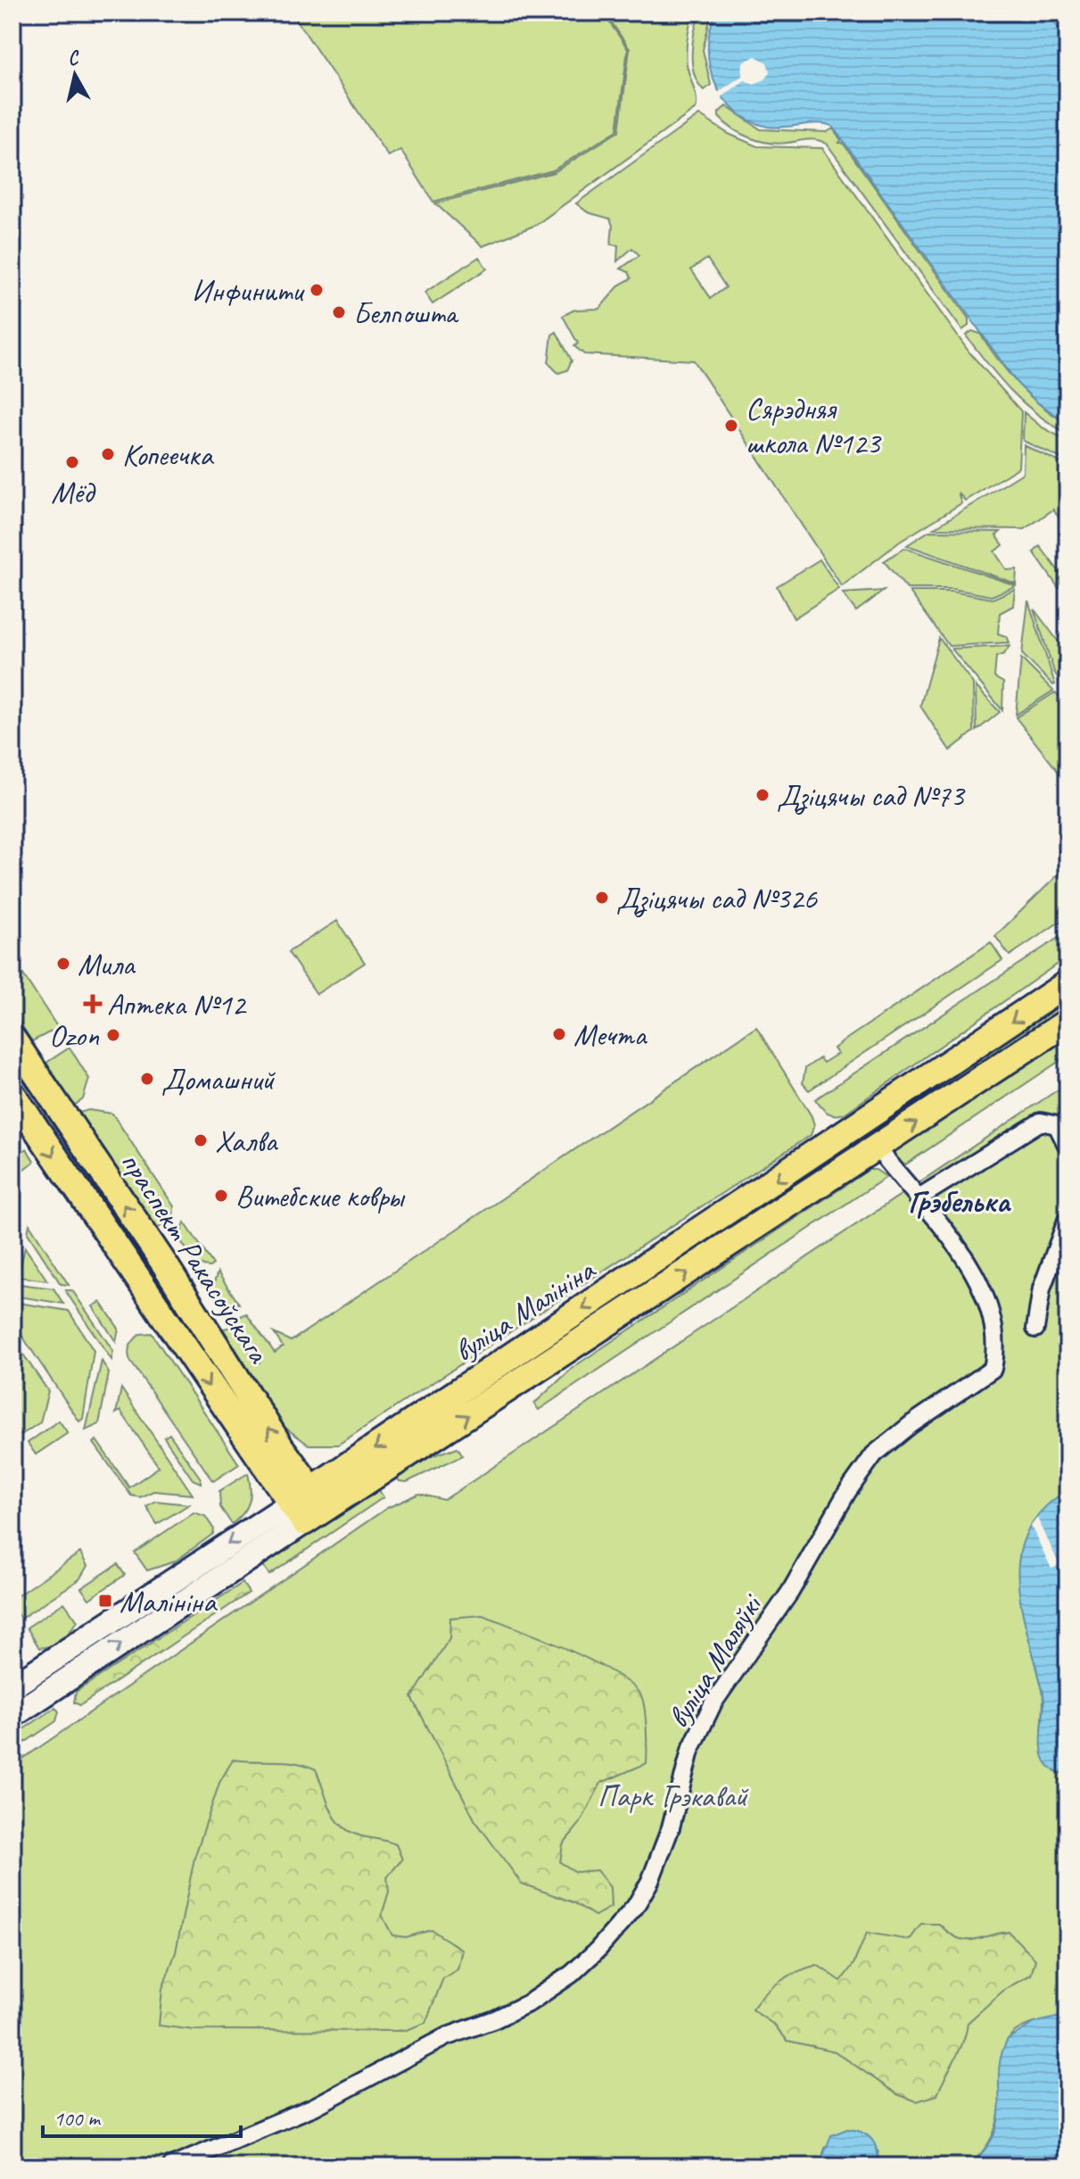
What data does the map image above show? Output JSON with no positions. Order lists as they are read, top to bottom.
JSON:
{
  "streets": {
    "main road": ["праспект Ракасоўскага", "вуліца Малініна"],
    "street": ["вуліца Маляўкі"]
  },
  "crossings": [
    ["праспект Ракасоўскага", "вуліца Малініна"],
    ["вуліца Малініна", "вуліца Маляўкі"]
  ],
  "districts": ["Грэбелька"],
  "parks": ["Парк Грэкавай"],
  "places": {
    "other": [
      "Инфинити",
      "Белпошта",
      "Сярэдняя школа №123",
      "Копеечка",
      "Мёд",
      "Дзіцячы сад №73",
      "Дзіцячы сад №326",
      "Мила",
      "Мечта",
      "Ozon",
      "Домашний",
      "Халва",
      "Витебские ковры"
    ],
    "health": ["Аптека №12"],
    "transit": ["Малініна"]
  },
  "scale_bar": "100 m",
  "north": "top"
}
